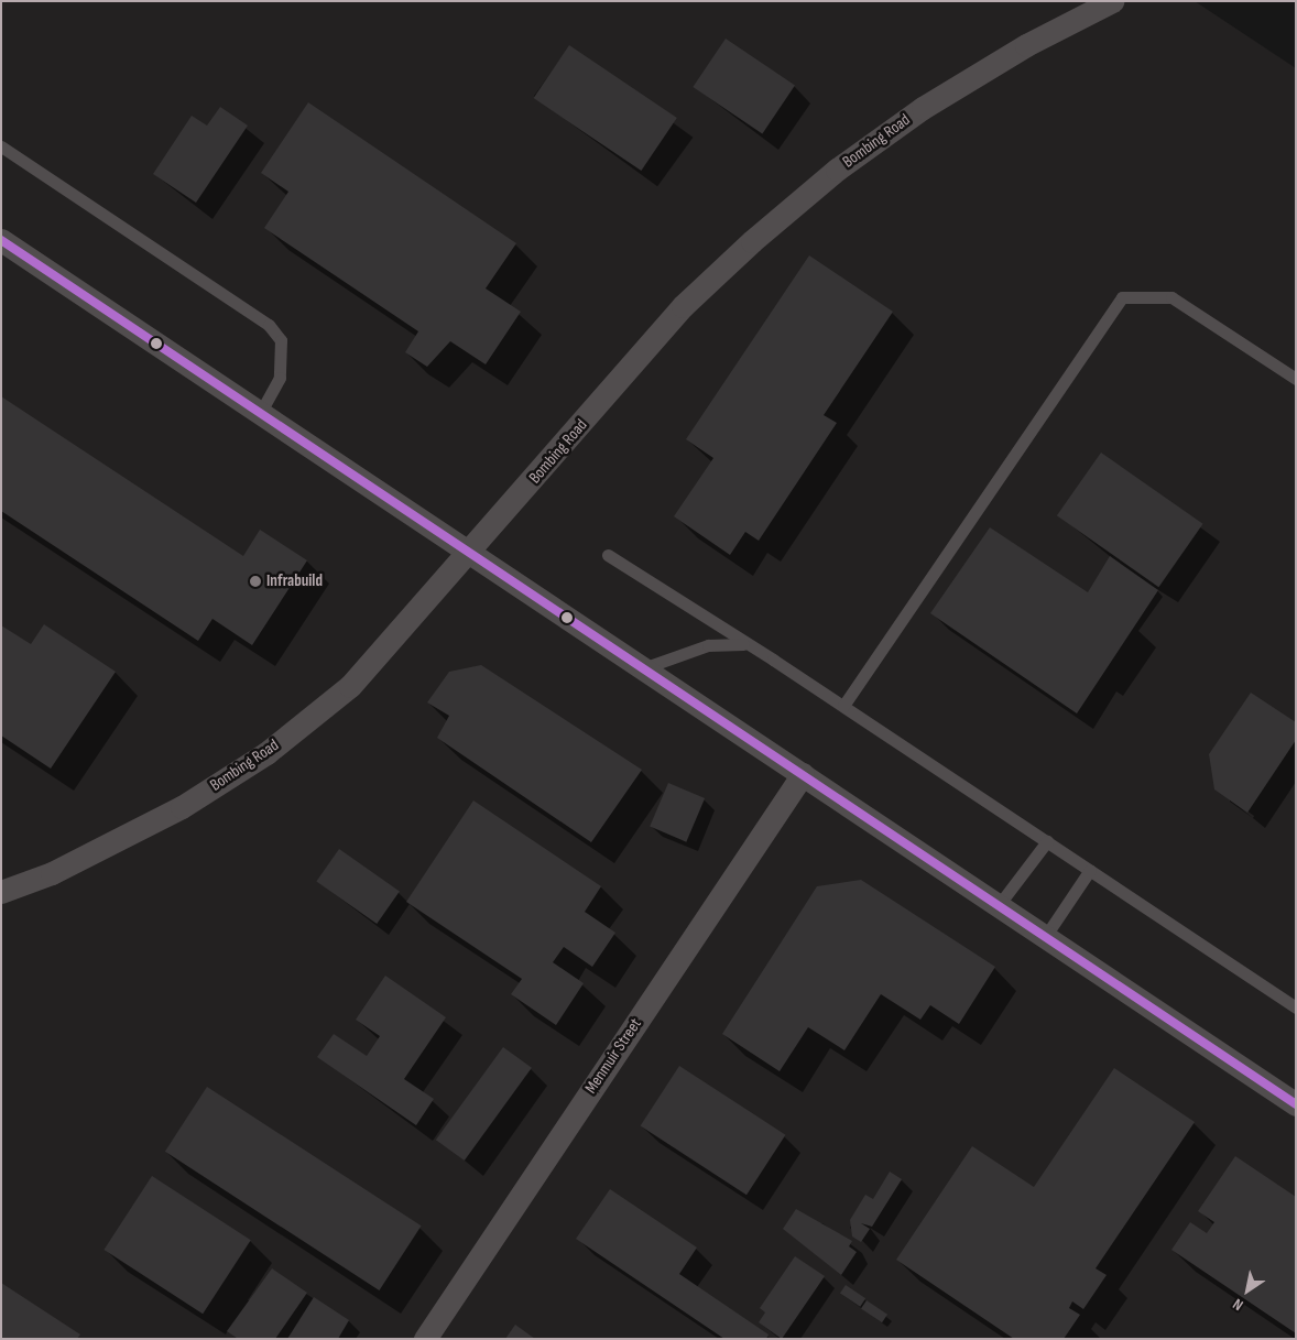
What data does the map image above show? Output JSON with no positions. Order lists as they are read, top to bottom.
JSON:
{
  "streets": {
    "street": ["Bombing Road", "Menmuir Street"]
  },
  "places": ["Infrabuild"],
  "north": "bottom left"
}
